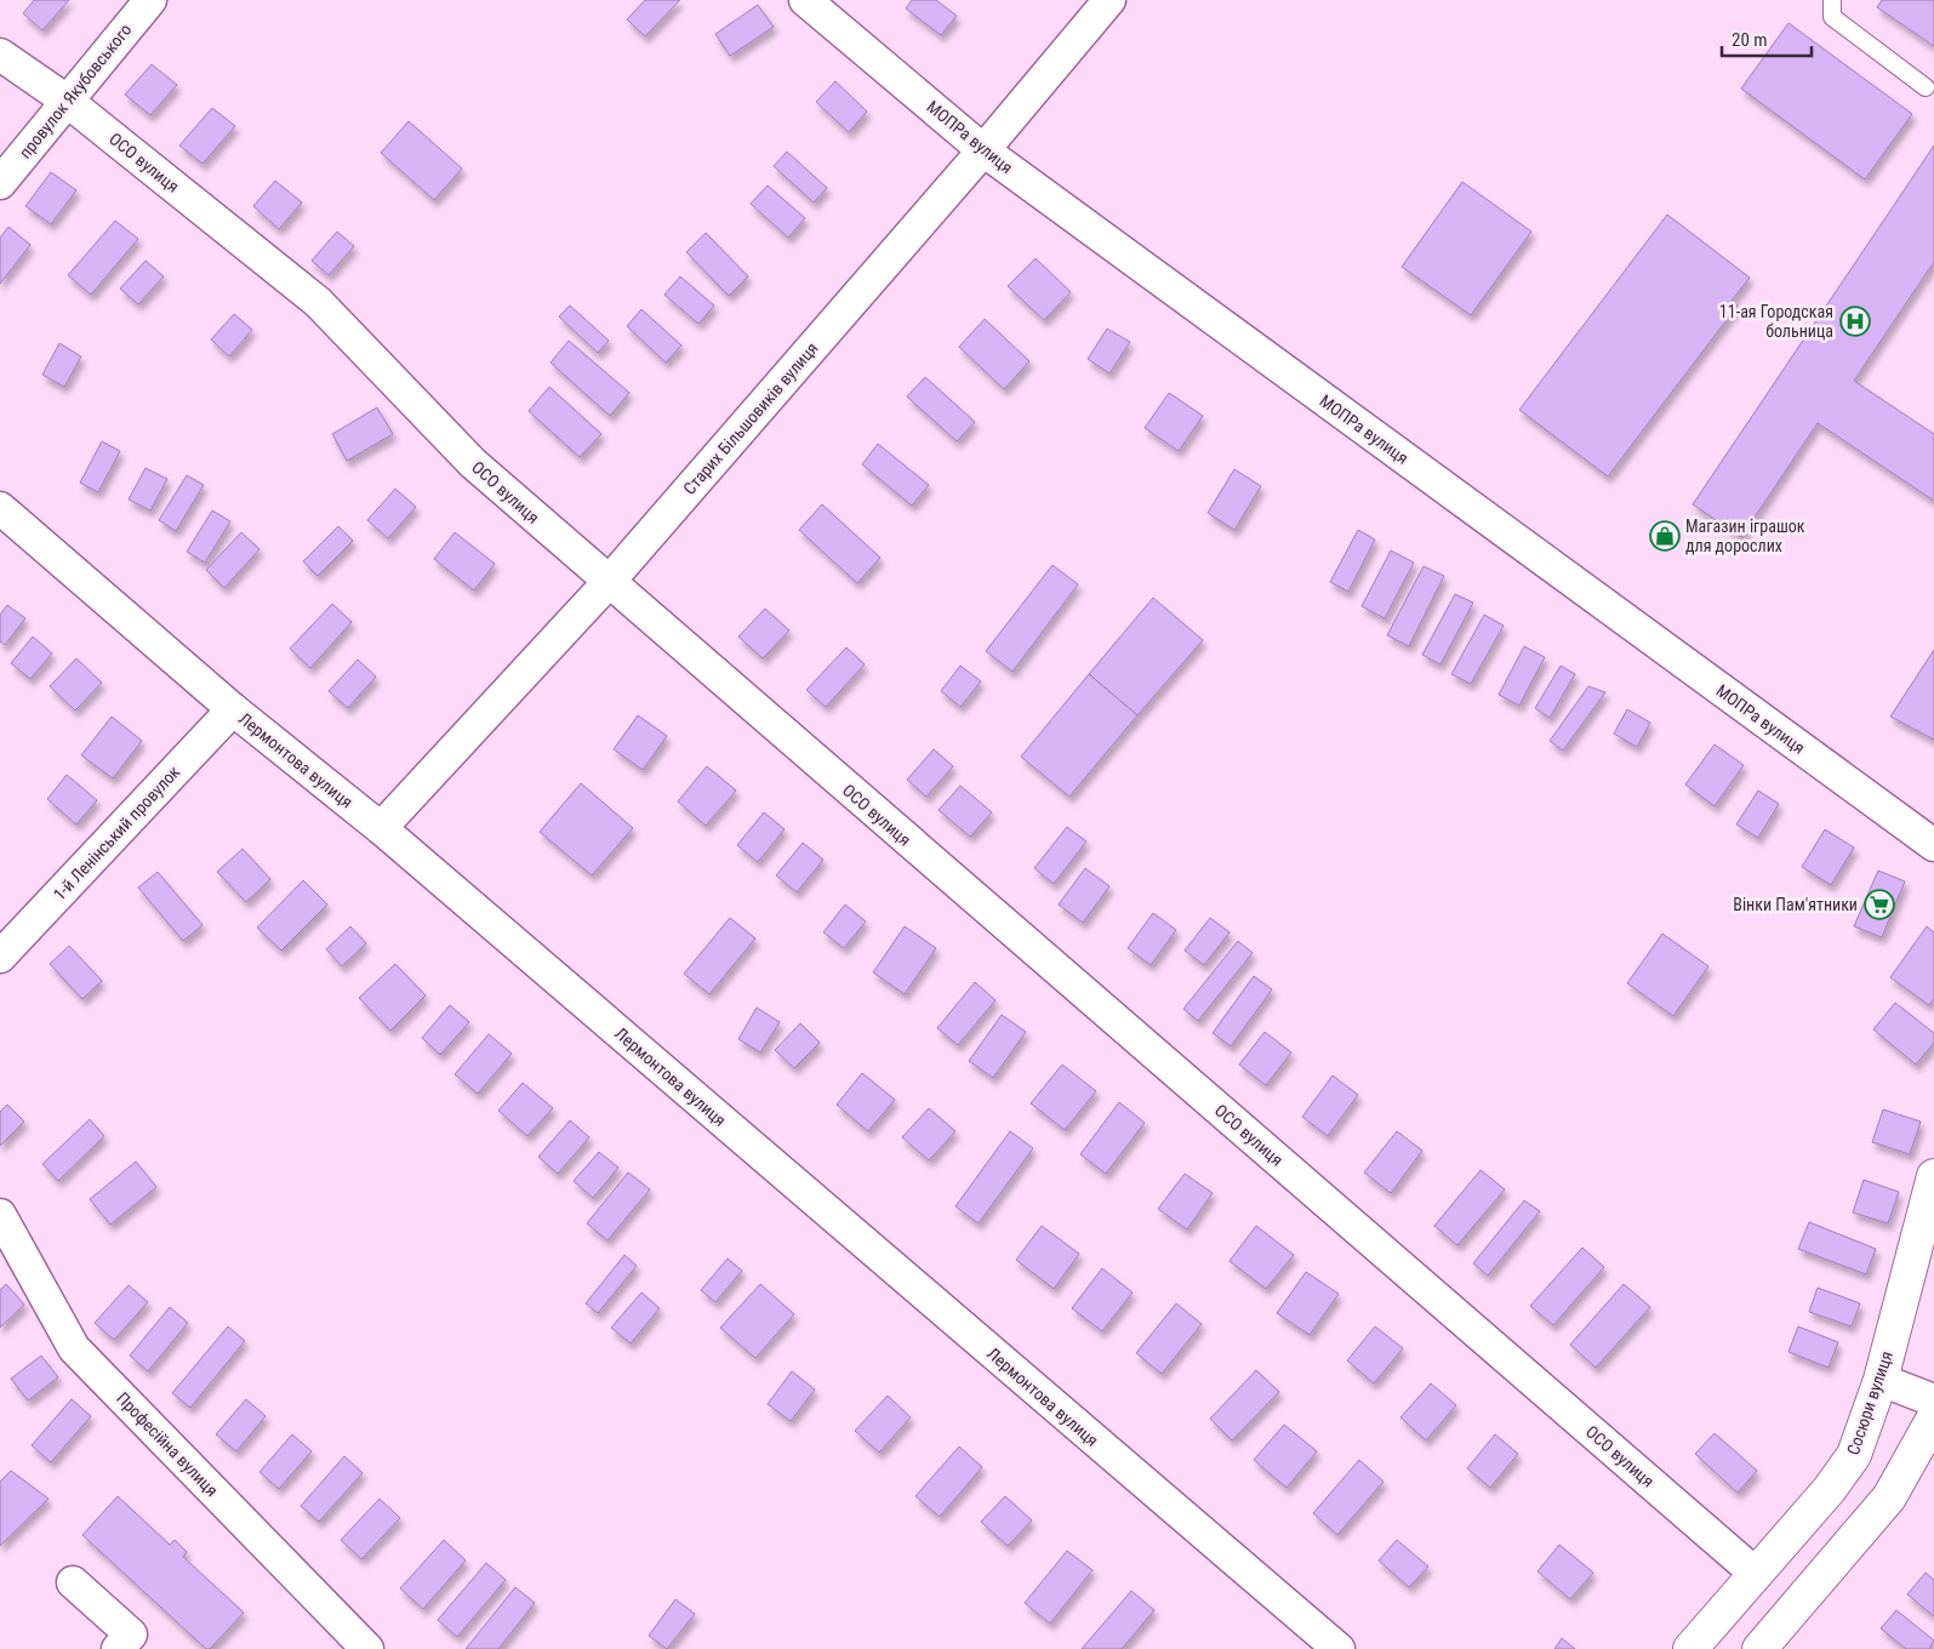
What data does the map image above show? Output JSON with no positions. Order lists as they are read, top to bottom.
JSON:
{
  "streets": {
    "street": [
      "провулок Якубовського",
      "МОПРа вулиця",
      "ОСО вулиця",
      "Старих Більшовиків вулиця",
      "Лермонтова вулиця",
      "1-й Ленінський провулок",
      "Сосюри вулиця",
      "Професійна вулиця"
    ]
  },
  "crossings": [
    ["провулок Якубовського", "ОСО вулиця"],
    ["МОПРа вулиця", "Старих Більшовиків вулиця"],
    ["ОСО вулиця", "Старих Більшовиків вулиця"],
    ["ОСО вулиця", "Сосюри вулиця"],
    ["Старих Більшовиків вулиця", "Лермонтова вулиця"],
    ["Лермонтова вулиця", "1-й Ленінський провулок"]
  ],
  "places": {
    "hospital": ["11-ая Городская больница"],
    "shop": ["Магазин іграшок для дорослих"],
    "supermarket": ["Вінки Пам'ятники"]
  },
  "scale_bar": "20 m"
}
